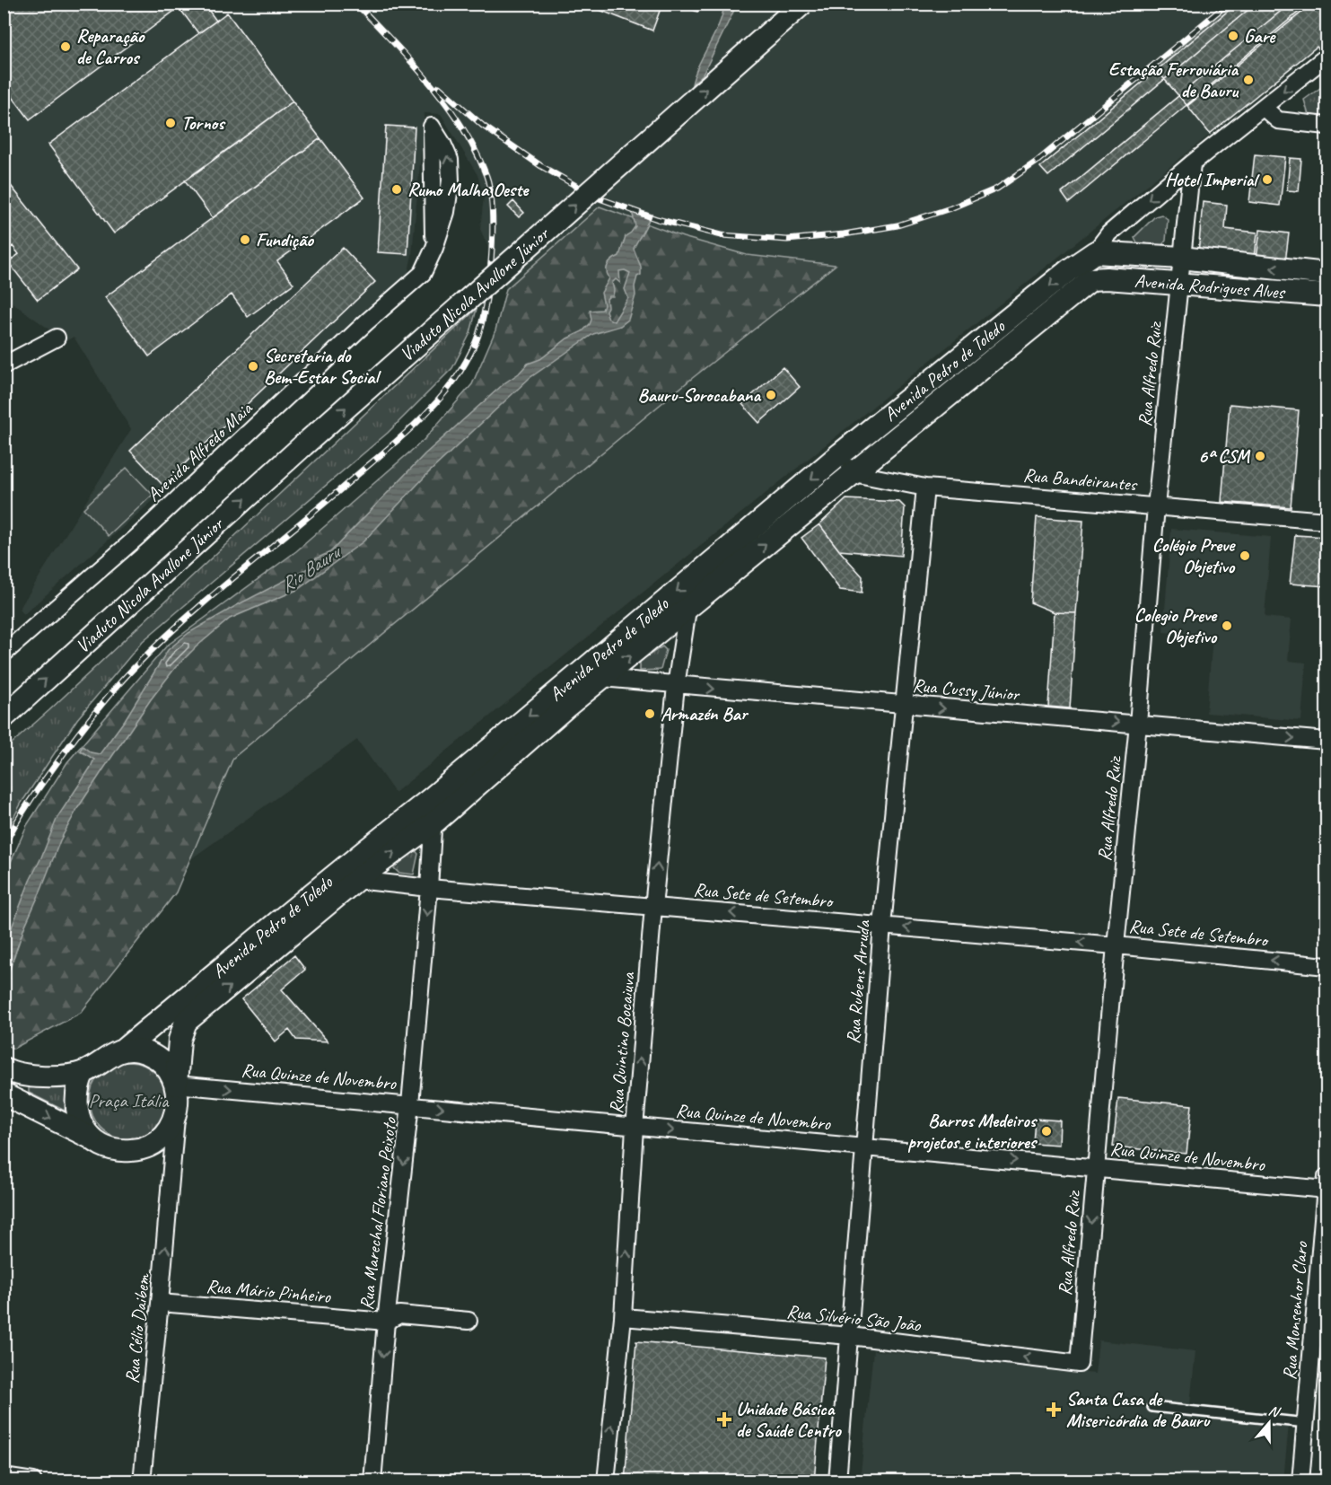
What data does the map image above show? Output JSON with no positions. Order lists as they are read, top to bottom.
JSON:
{
  "streets": {
    "main road": ["Avenida Rodrigues Alves", "Viaduto Nicola Avallone Júnior", "Avenida Pedro de Toledo"],
    "street": [
      "Rua Alfredo Ruiz",
      "Avenida Alfredo Maia",
      "Rua Bandeirantes",
      "Rua Cussy Júnior",
      "Rua Sete de Setembro",
      "Rua Rubens Arruda",
      "Rua Quintino Bocaiuva",
      "Rua Quinze de Novembro",
      "Rua Marechal Floriano Peixoto",
      "Rua Mário Pinheiro",
      "Rua Monsenhor Claro",
      "Rua Silvério São João",
      "Rua Célio Daibem"
    ]
  },
  "crossings": [
    ["Avenida Rodrigues Alves", "Avenida Pedro de Toledo"],
    ["Avenida Rodrigues Alves", "Rua Alfredo Ruiz"],
    ["Avenida Pedro de Toledo", "Rua Bandeirantes"],
    ["Avenida Pedro de Toledo", "Rua Cussy Júnior"],
    ["Avenida Pedro de Toledo", "Rua Sete de Setembro"],
    ["Avenida Pedro de Toledo", "Rua Quintino Bocaiuva"],
    ["Avenida Pedro de Toledo", "Rua Quinze de Novembro"],
    ["Avenida Pedro de Toledo", "Rua Marechal Floriano Peixoto"],
    ["Avenida Pedro de Toledo", "Rua Célio Daibem"],
    ["Rua Alfredo Ruiz", "Rua Bandeirantes"],
    ["Rua Alfredo Ruiz", "Rua Cussy Júnior"],
    ["Rua Alfredo Ruiz", "Rua Sete de Setembro"],
    ["Rua Alfredo Ruiz", "Rua Quinze de Novembro"],
    ["Rua Alfredo Ruiz", "Rua Silvério São João"],
    ["Rua Bandeirantes", "Rua Rubens Arruda"],
    ["Rua Cussy Júnior", "Rua Rubens Arruda"],
    ["Rua Cussy Júnior", "Rua Quintino Bocaiuva"],
    ["Rua Sete de Setembro", "Rua Rubens Arruda"],
    ["Rua Sete de Setembro", "Rua Quintino Bocaiuva"],
    ["Rua Sete de Setembro", "Rua Marechal Floriano Peixoto"],
    ["Rua Rubens Arruda", "Rua Quinze de Novembro"],
    ["Rua Rubens Arruda", "Rua Silvério São João"],
    ["Rua Quintino Bocaiuva", "Rua Quinze de Novembro"],
    ["Rua Quintino Bocaiuva", "Rua Silvério São João"],
    ["Rua Quinze de Novembro", "Rua Marechal Floriano Peixoto"],
    ["Rua Quinze de Novembro", "Rua Monsenhor Claro"],
    ["Rua Quinze de Novembro", "Rua Célio Daibem"],
    ["Rua Marechal Floriano Peixoto", "Rua Mário Pinheiro"],
    ["Rua Mário Pinheiro", "Rua Célio Daibem"]
  ],
  "one_way": [
    "Viaduto Nicola Avallone Júnior",
    "Rua Cussy Júnior",
    "Rua Sete de Setembro",
    "Rua Quintino Bocaiuva",
    "Rua Quinze de Novembro",
    "Rua Marechal Floriano Peixoto",
    "Rua Silvério São João",
    "Rua Célio Daibem"
  ],
  "water": ["Rio Bauru"],
  "parks": ["Praça Itália"],
  "places": {
    "other": [
      "Gare",
      "Reparação de Carros",
      "Estação Ferroviária de Bauru",
      "Tornos",
      "Hotel Imperial",
      "Rumo Malha Oeste",
      "Fundição",
      "Secretaria do Bem-Estar Social",
      "Bauru-Sorocabana",
      "6ª CSM",
      "Colégio Preve Objetivo",
      "Colegio Preve Objetivo",
      "Armazén Bar",
      "Barros Medeiros projetos e interiores"
    ],
    "health": ["Santa Casa de Misericórdia de Bauru", "Unidade Básica de Saúde Centro"]
  },
  "north": "top"
}
